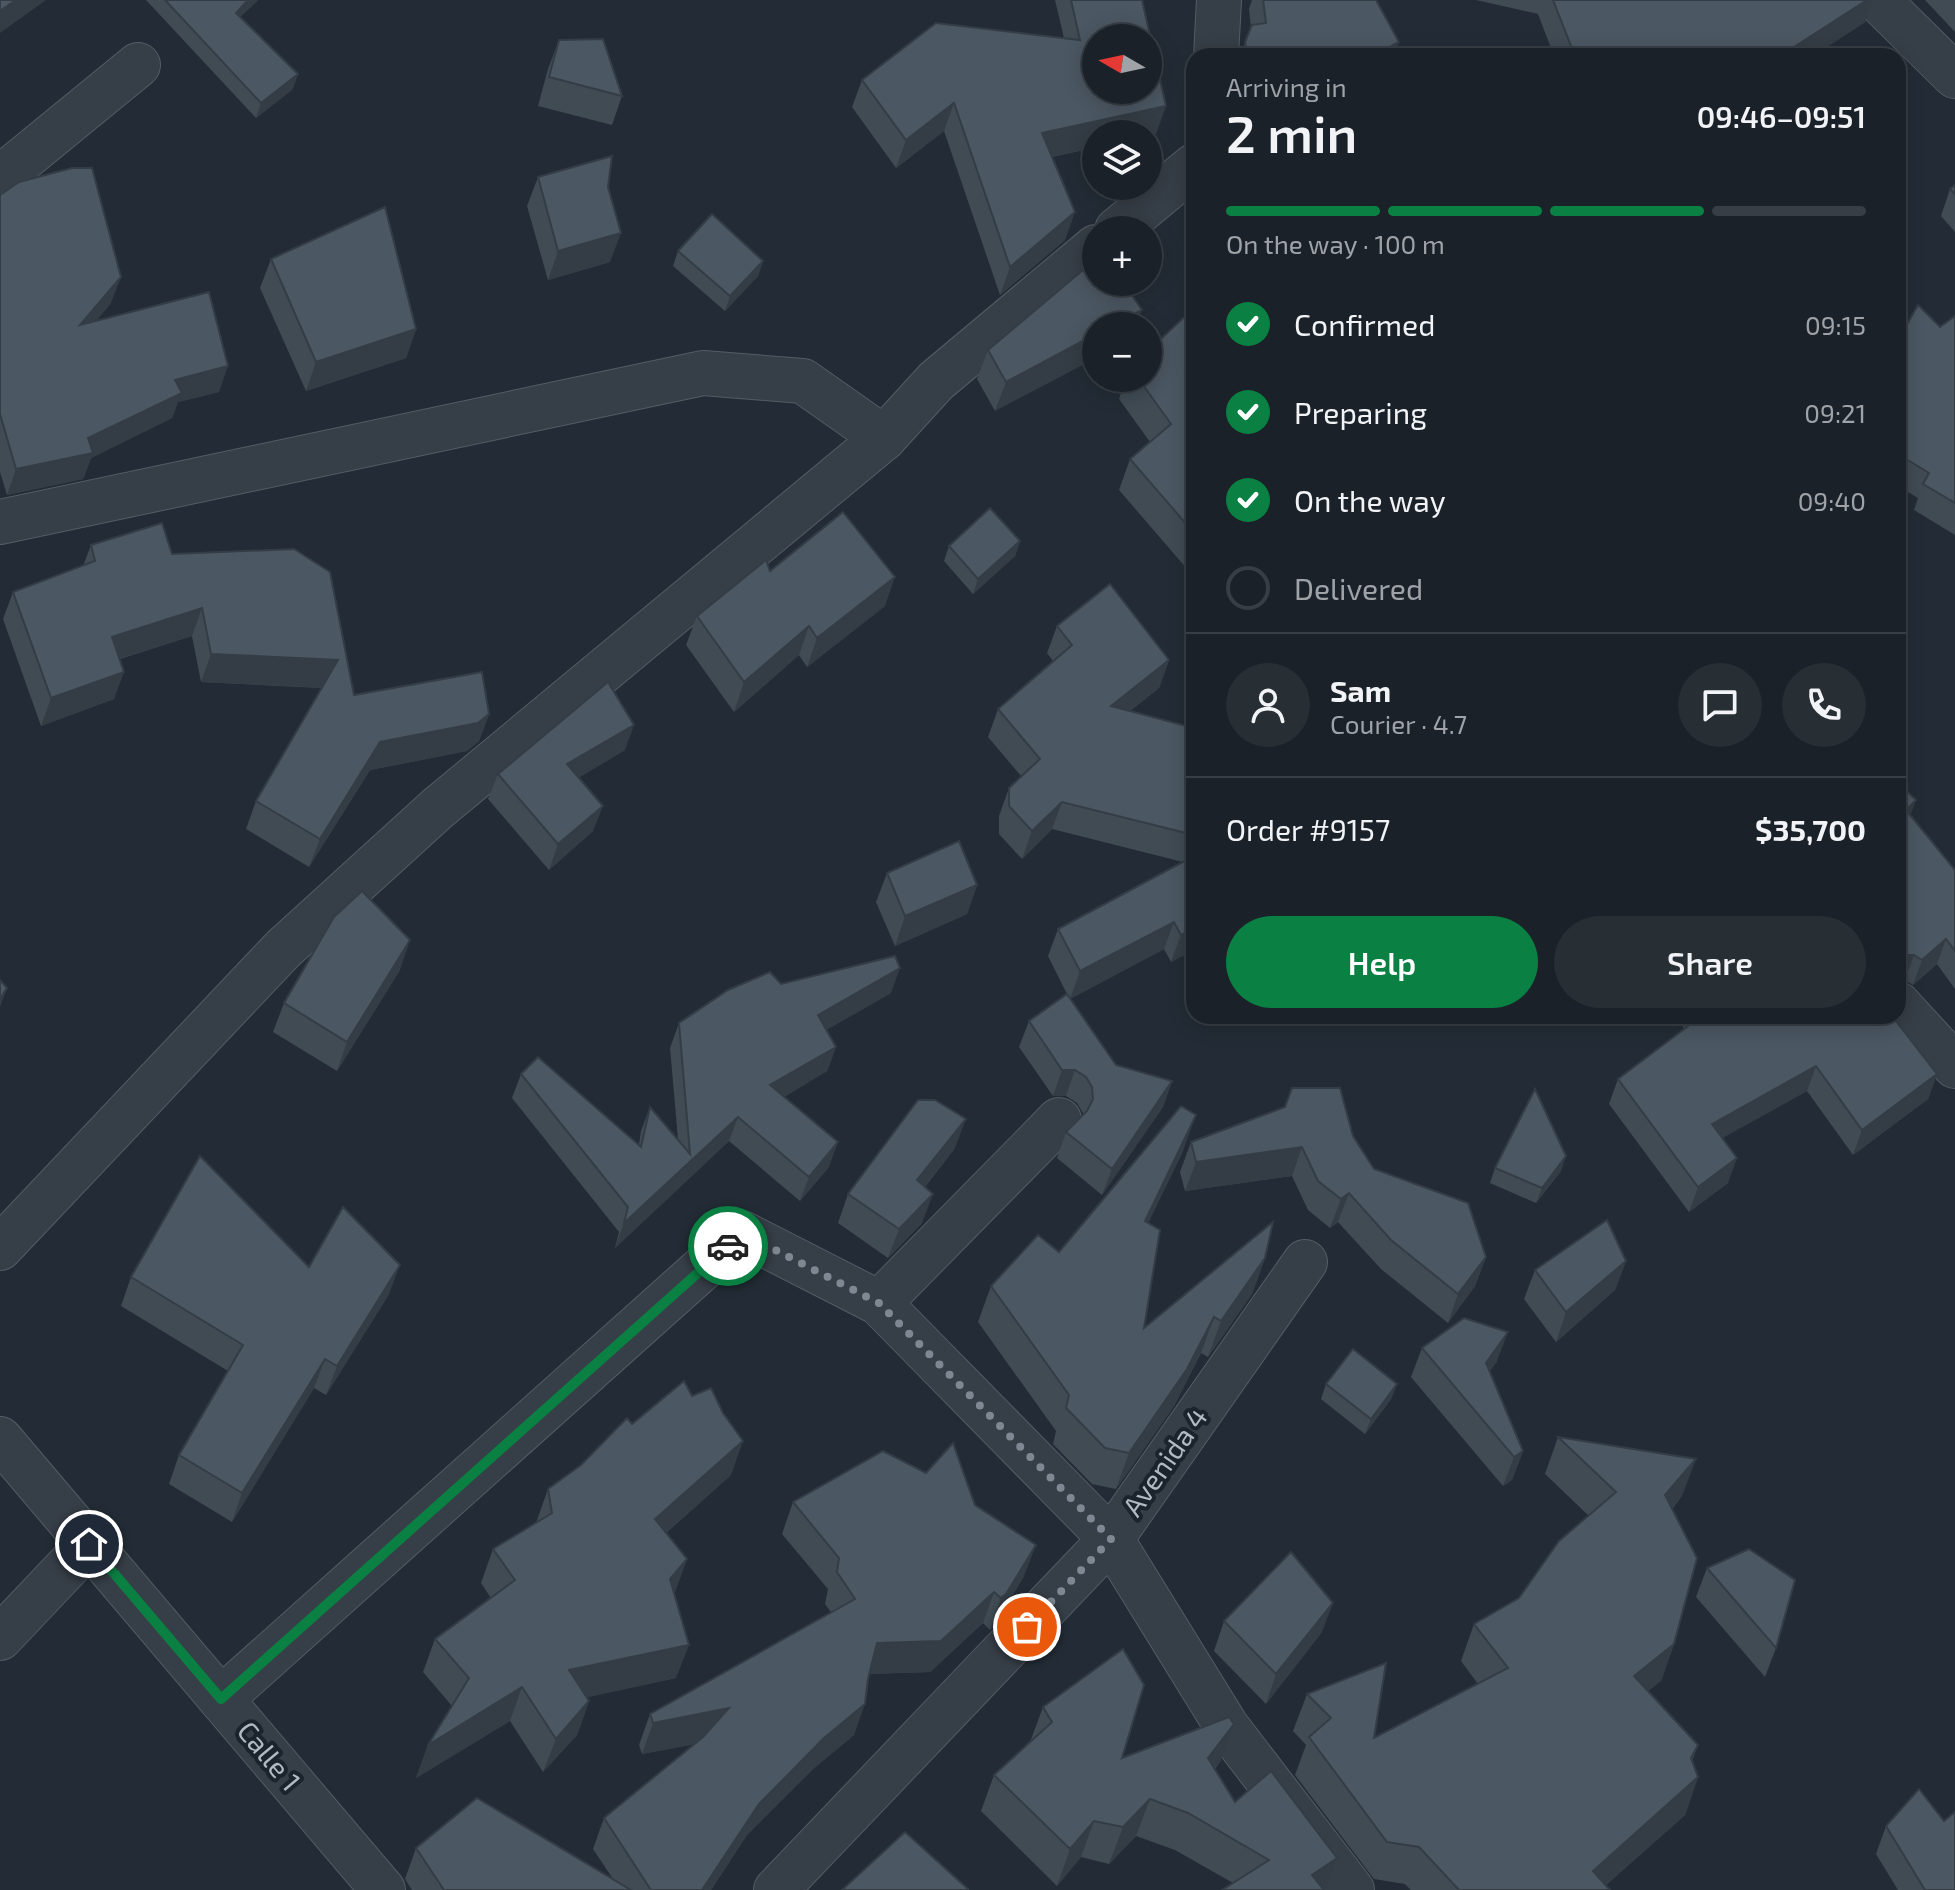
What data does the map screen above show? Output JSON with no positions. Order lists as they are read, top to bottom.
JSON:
{
  "streets": {
    "street": ["Avenida 4", "Calle 1"]
  },
  "north": "left",
  "page": {
    "map_buttons": ["+", "−"],
    "heading": ["2 min", "Arriving in", "09:46–09:51"],
    "panel": [
      "Sam",
      "Courier · 4.7",
      "Order #9157",
      "$35,700"
    ],
    "bar": "On the way · 100 m",
    "list": [
      ["Confirmed", "09:15"],
      ["Preparing", "09:21"],
      ["On the way", "09:40"],
      "Delivered"
    ],
    "buttons": ["Help", "Share"]
  }
}
